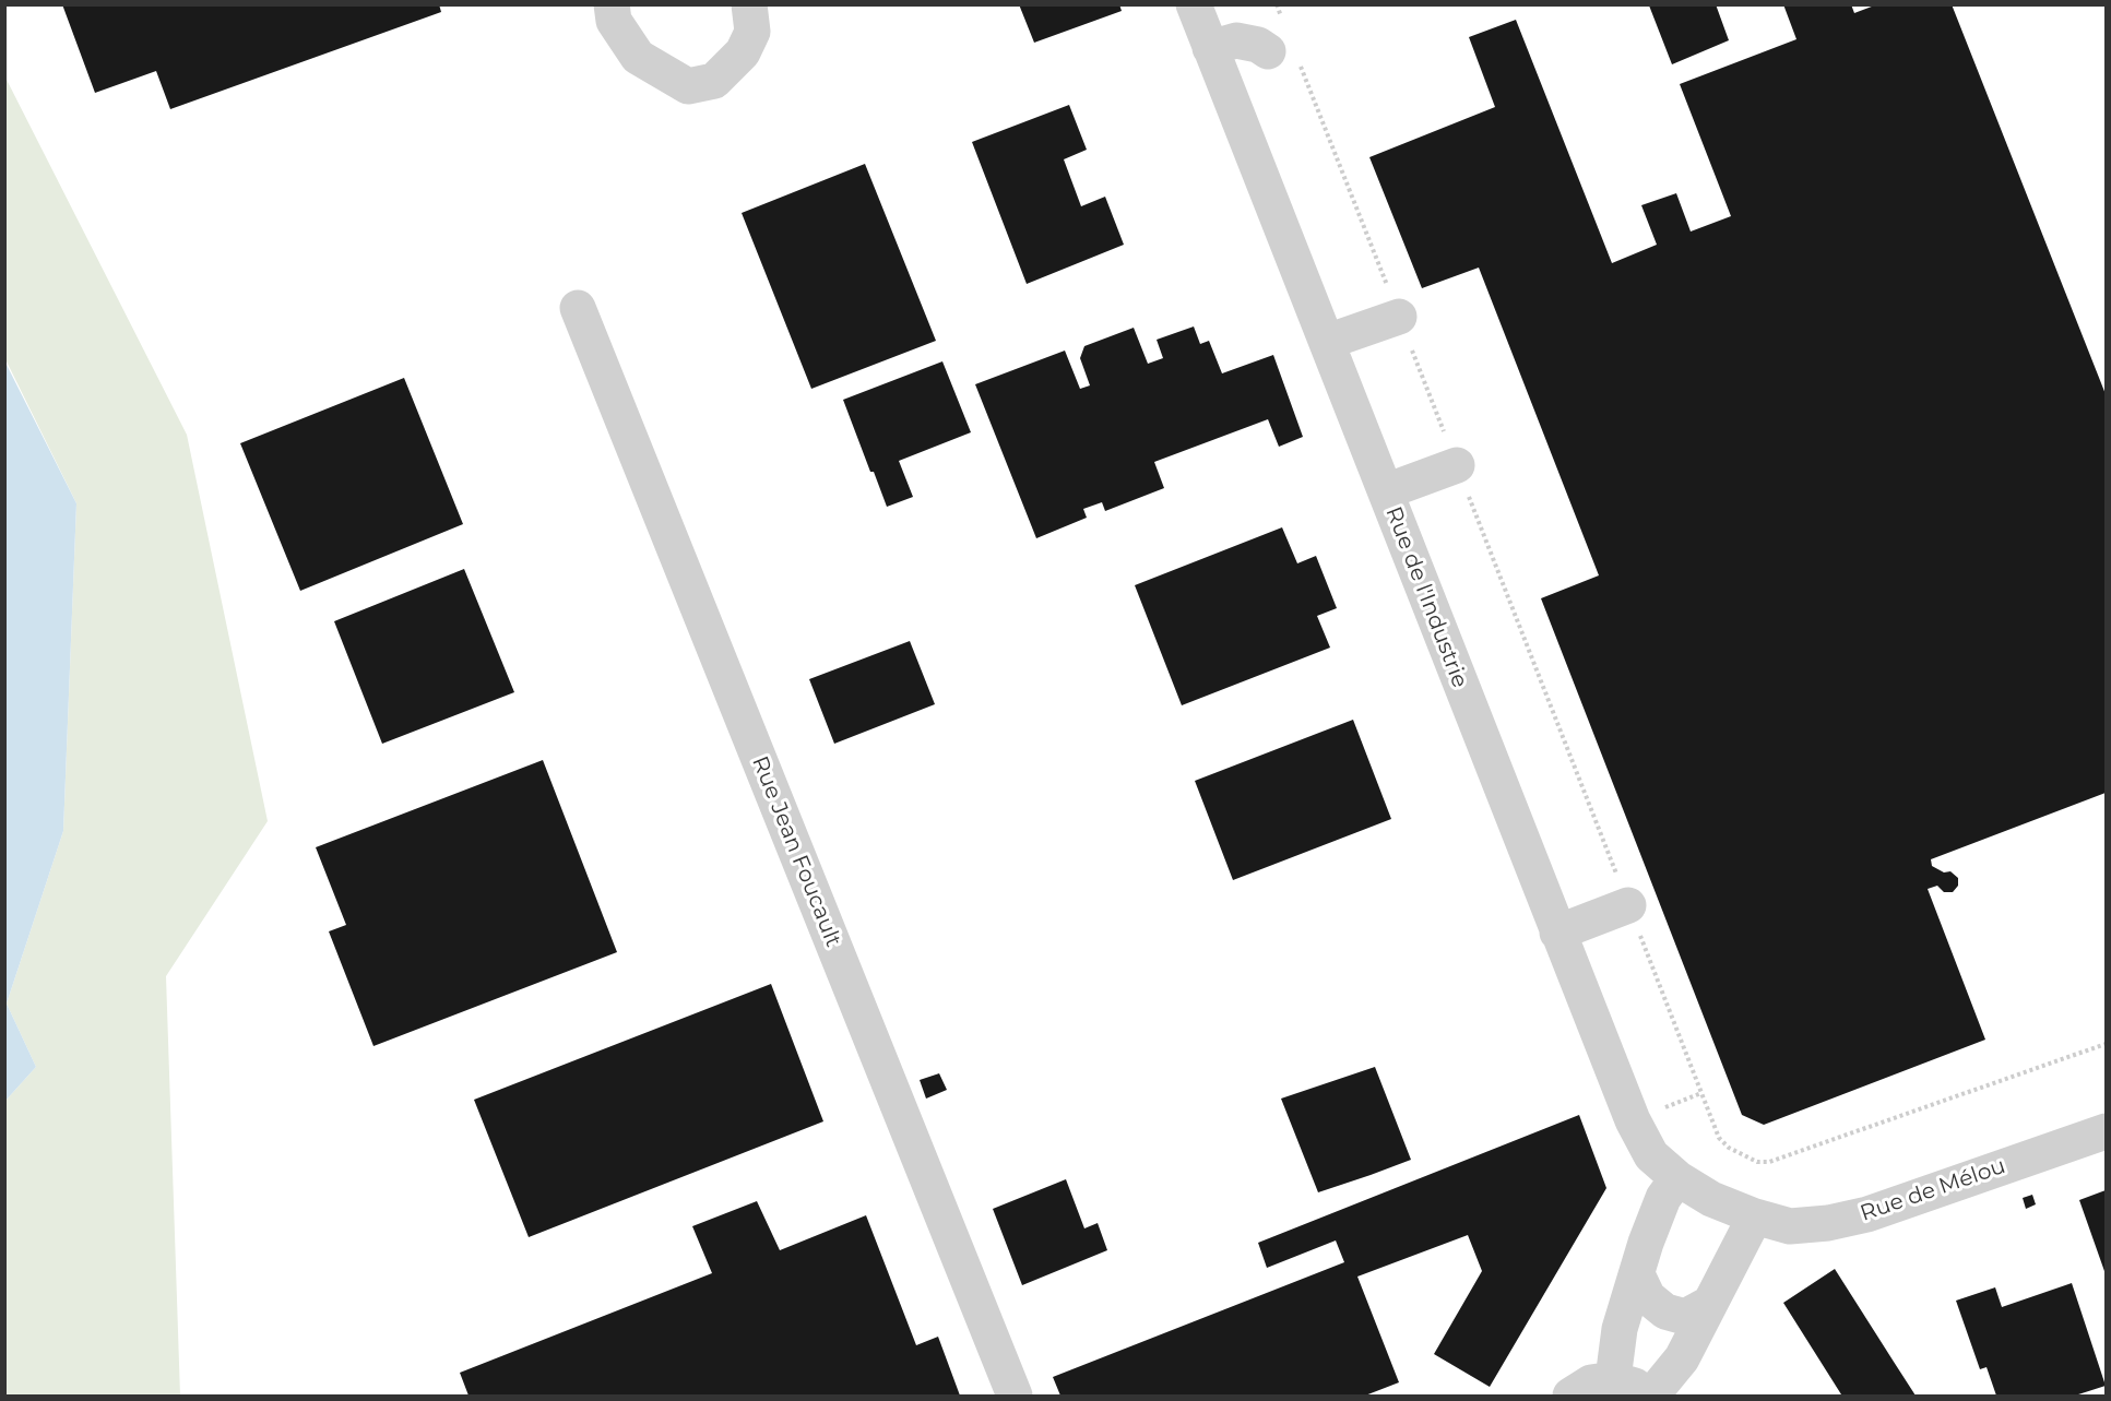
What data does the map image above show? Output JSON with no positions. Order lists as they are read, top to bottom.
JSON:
{
  "streets": {
    "street": ["Rue de l'Industrie", "Rue Jean Foucault", "Rue de Mélou"]
  },
  "crossings": [
    ["Rue de l'Industrie", "Rue de Mélou"]
  ]
}
